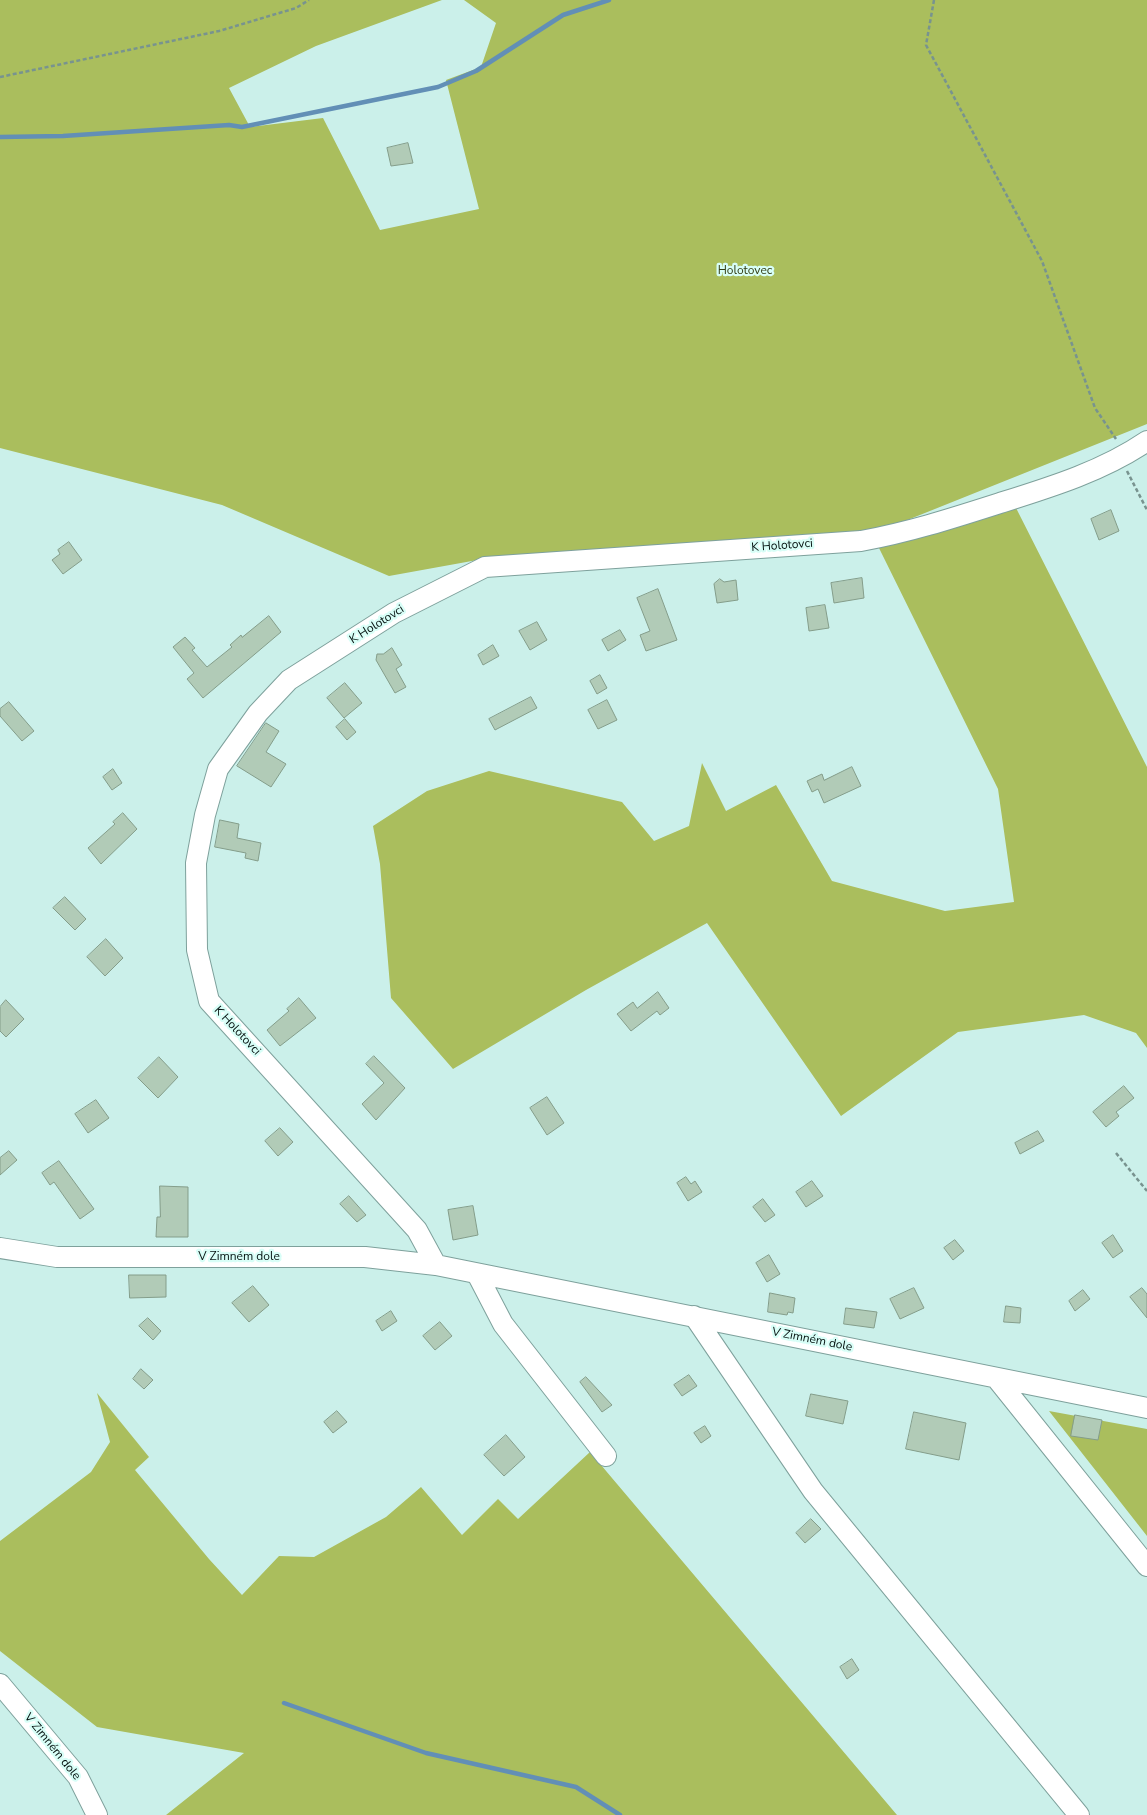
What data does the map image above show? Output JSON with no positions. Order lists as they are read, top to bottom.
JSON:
{
  "streets": {
    "street": ["K Holotovci", "V Zimném dole"]
  },
  "crossings": [
    ["K Holotovci", "V Zimném dole"]
  ],
  "parks": ["Holotovec"]
}
